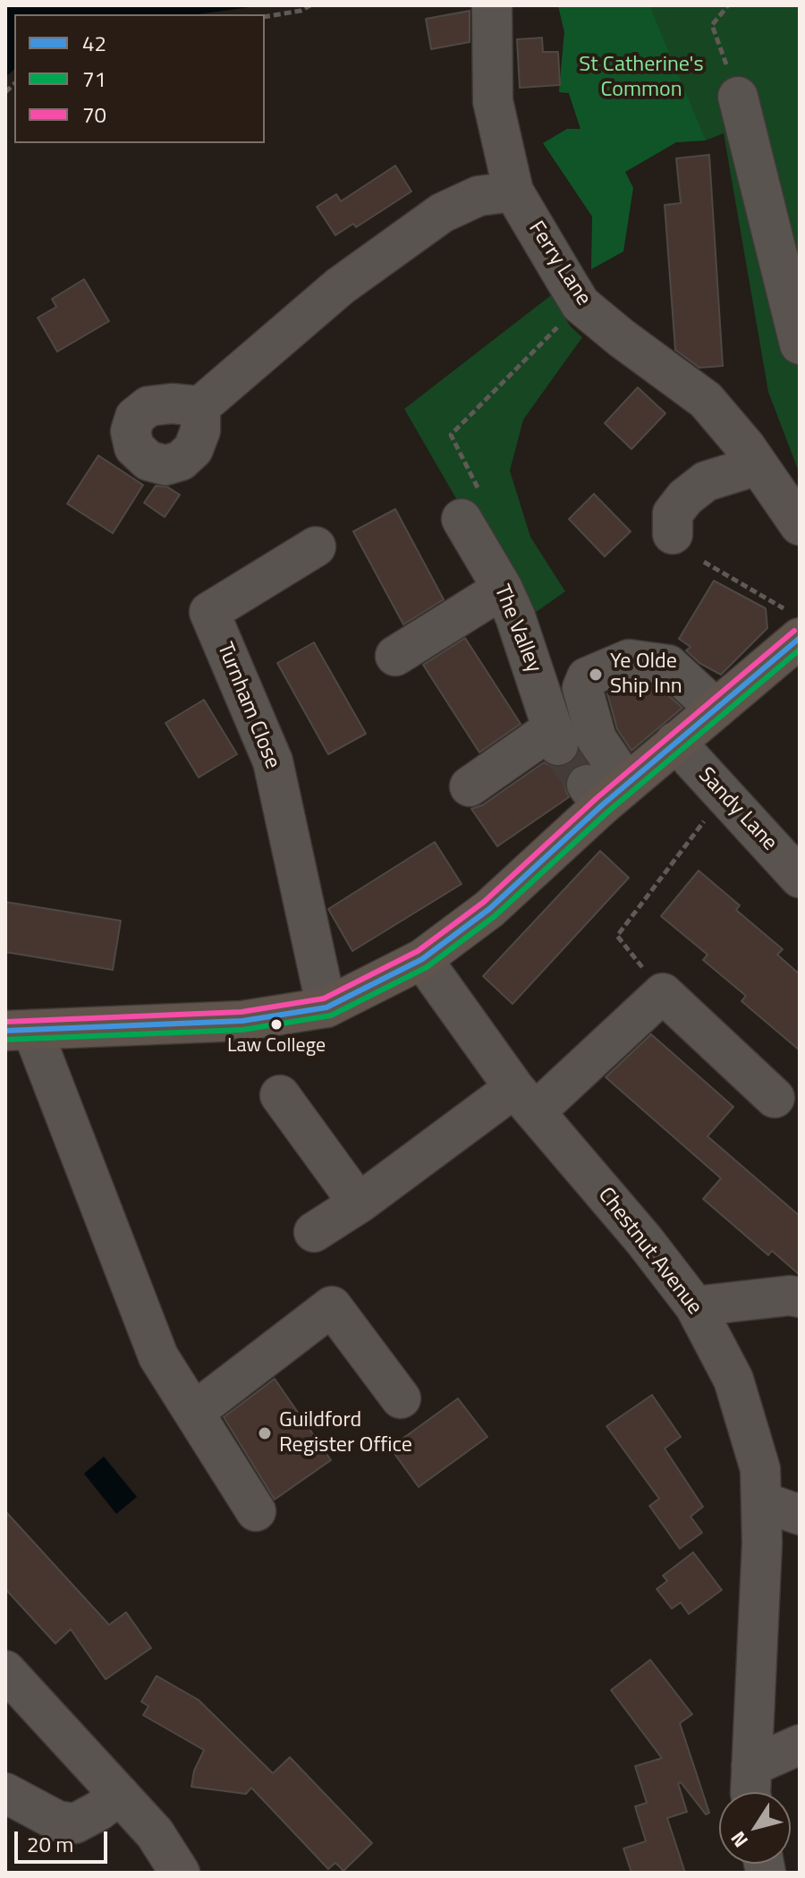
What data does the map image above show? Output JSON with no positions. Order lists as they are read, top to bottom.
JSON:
{
  "streets": {
    "street": [
      "Ferry Lane",
      "The Valley",
      "Turnham Close",
      "Sandy Lane",
      "Chestnut Avenue"
    ]
  },
  "parks": ["St Catherine's Common"],
  "places": ["Ye Olde Ship Inn", "Law College", "Guildford Register Office"],
  "lines": ["transit line 70", "transit line 42", "transit line 71"],
  "legend": ["42", "71", "70"],
  "scale_bar": "20 m",
  "north": "bottom left"
}
